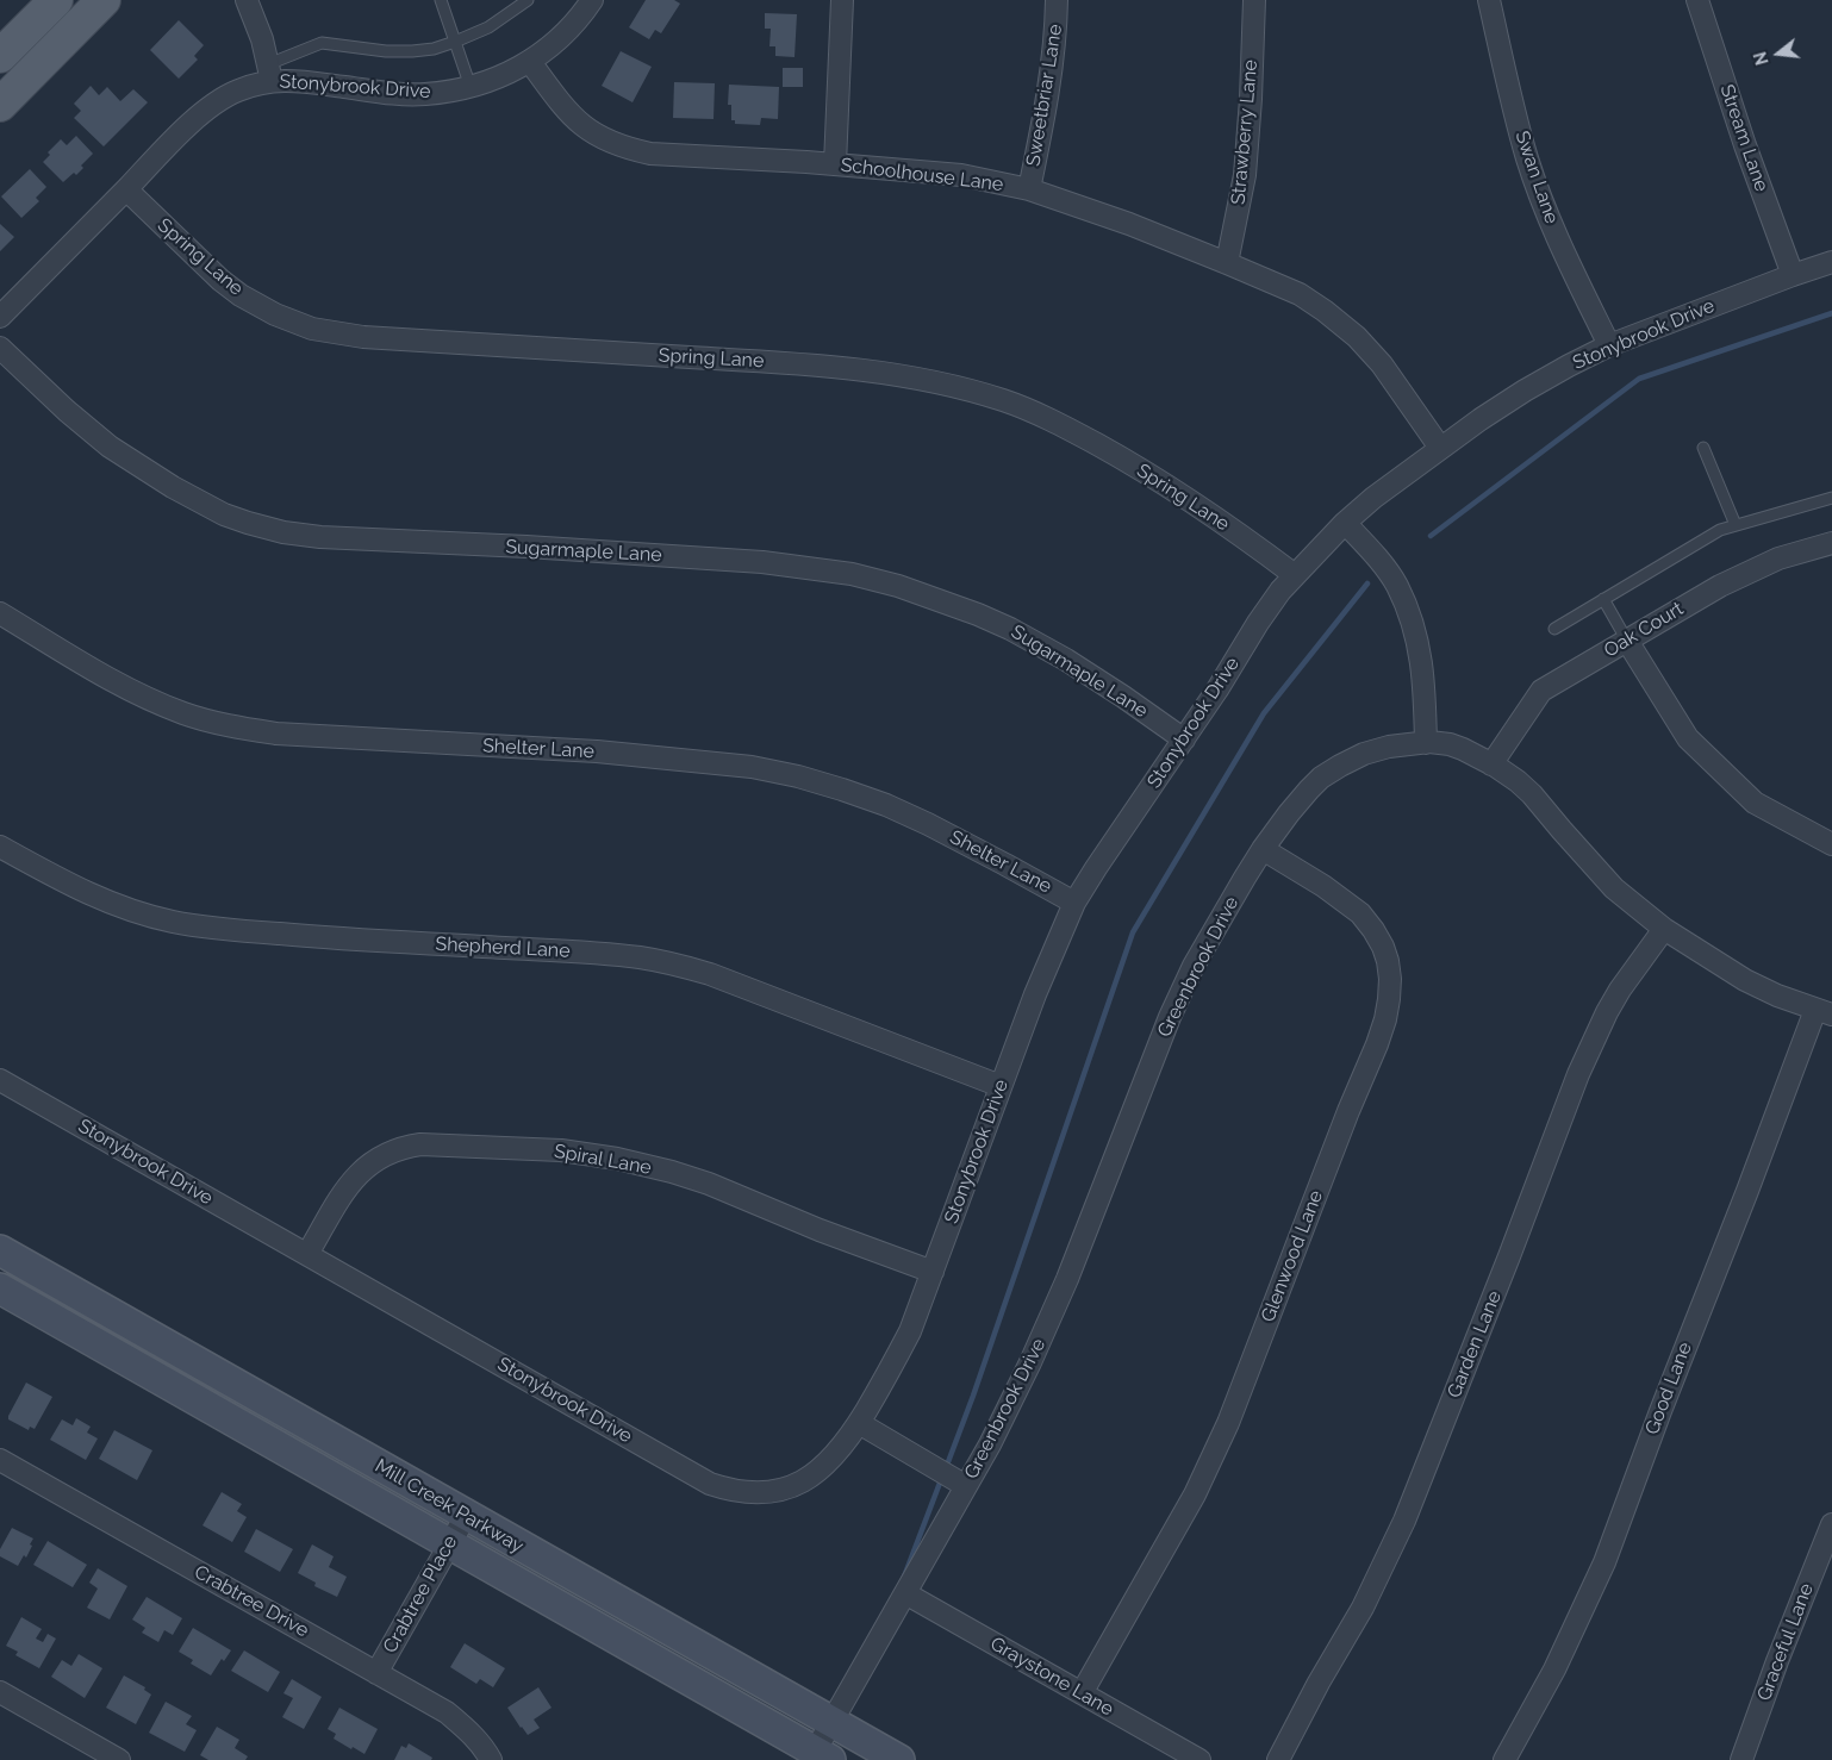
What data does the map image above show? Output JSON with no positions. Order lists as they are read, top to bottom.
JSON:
{
  "streets": {
    "main road": ["Mill Creek Parkway"],
    "street": [
      "Stonybrook Drive",
      "Sweetbriar Lane",
      "Strawberry Lane",
      "Stream Lane",
      "Schoolhouse Lane",
      "Swan Lane",
      "Spring Lane",
      "Sugarmaple Lane",
      "Oak Court",
      "Shelter Lane",
      "Shepherd Lane",
      "Greenbrook Drive",
      "Spiral Lane",
      "Glenwood Lane",
      "Garden Lane",
      "Good Lane",
      "Crabtree Place",
      "Crabtree Drive",
      "Graceful Lane",
      "Graystone Lane"
    ]
  },
  "crossings": [
    ["Stonybrook Drive", "Stream Lane"],
    ["Stonybrook Drive", "Schoolhouse Lane"],
    ["Stonybrook Drive", "Swan Lane"],
    ["Stonybrook Drive", "Spring Lane"],
    ["Stonybrook Drive", "Sugarmaple Lane"],
    ["Stonybrook Drive", "Shelter Lane"],
    ["Stonybrook Drive", "Shepherd Lane"],
    ["Stonybrook Drive", "Spiral Lane"],
    ["Sweetbriar Lane", "Schoolhouse Lane"],
    ["Strawberry Lane", "Schoolhouse Lane"],
    ["Oak Court", "Greenbrook Drive"],
    ["Greenbrook Drive", "Glenwood Lane"],
    ["Greenbrook Drive", "Garden Lane"],
    ["Greenbrook Drive", "Good Lane"],
    ["Greenbrook Drive", "Mill Creek Parkway"],
    ["Greenbrook Drive", "Graystone Lane"],
    ["Glenwood Lane", "Graystone Lane"],
    ["Mill Creek Parkway", "Crabtree Place"],
    ["Crabtree Place", "Crabtree Drive"]
  ],
  "north": "left"
}
